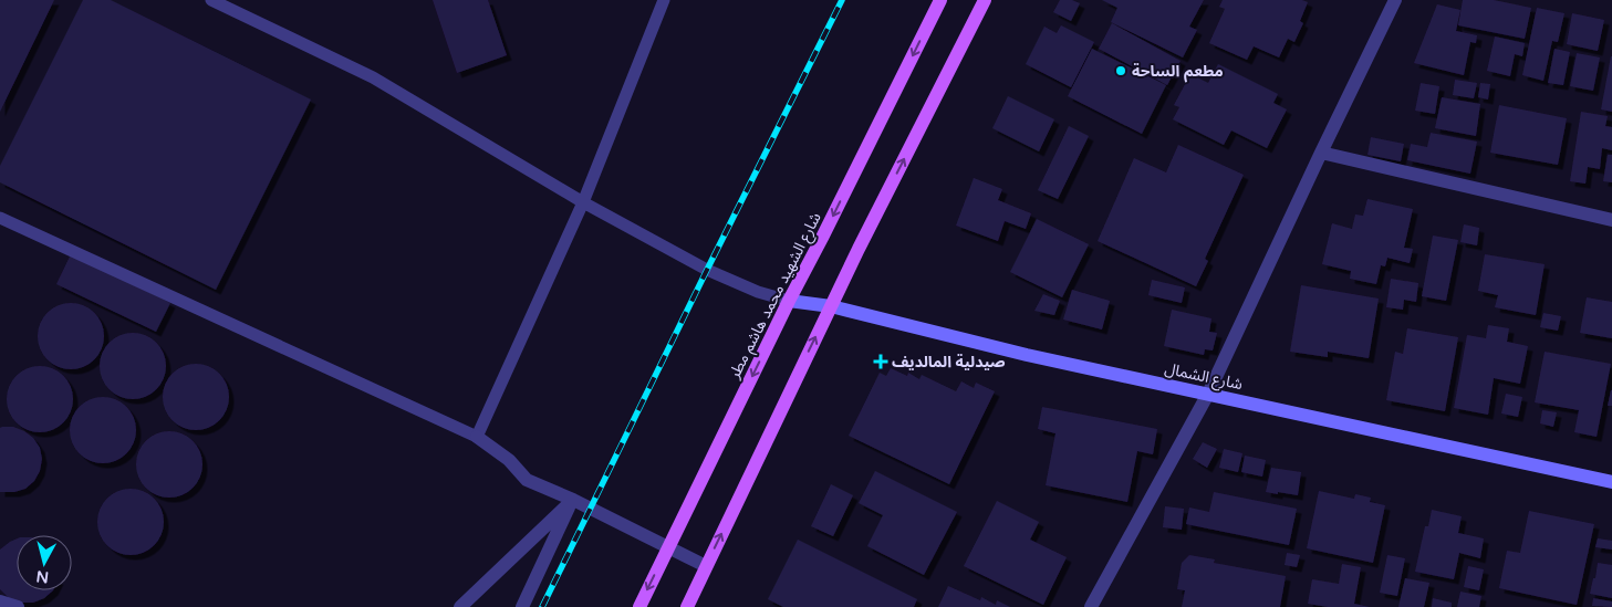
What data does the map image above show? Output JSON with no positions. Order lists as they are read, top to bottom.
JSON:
{
  "streets": {
    "main road": ["شارع الشهيد محمد هاشم مطر"],
    "street": ["شارع الشمال"]
  },
  "crossings": [
    ["شارع الشهيد محمد هاشم مطر", "شارع الشمال"]
  ],
  "places": {
    "other": ["مطعم الساحة"],
    "health": ["صيدلية المالديف"]
  },
  "north": "bottom"
}
